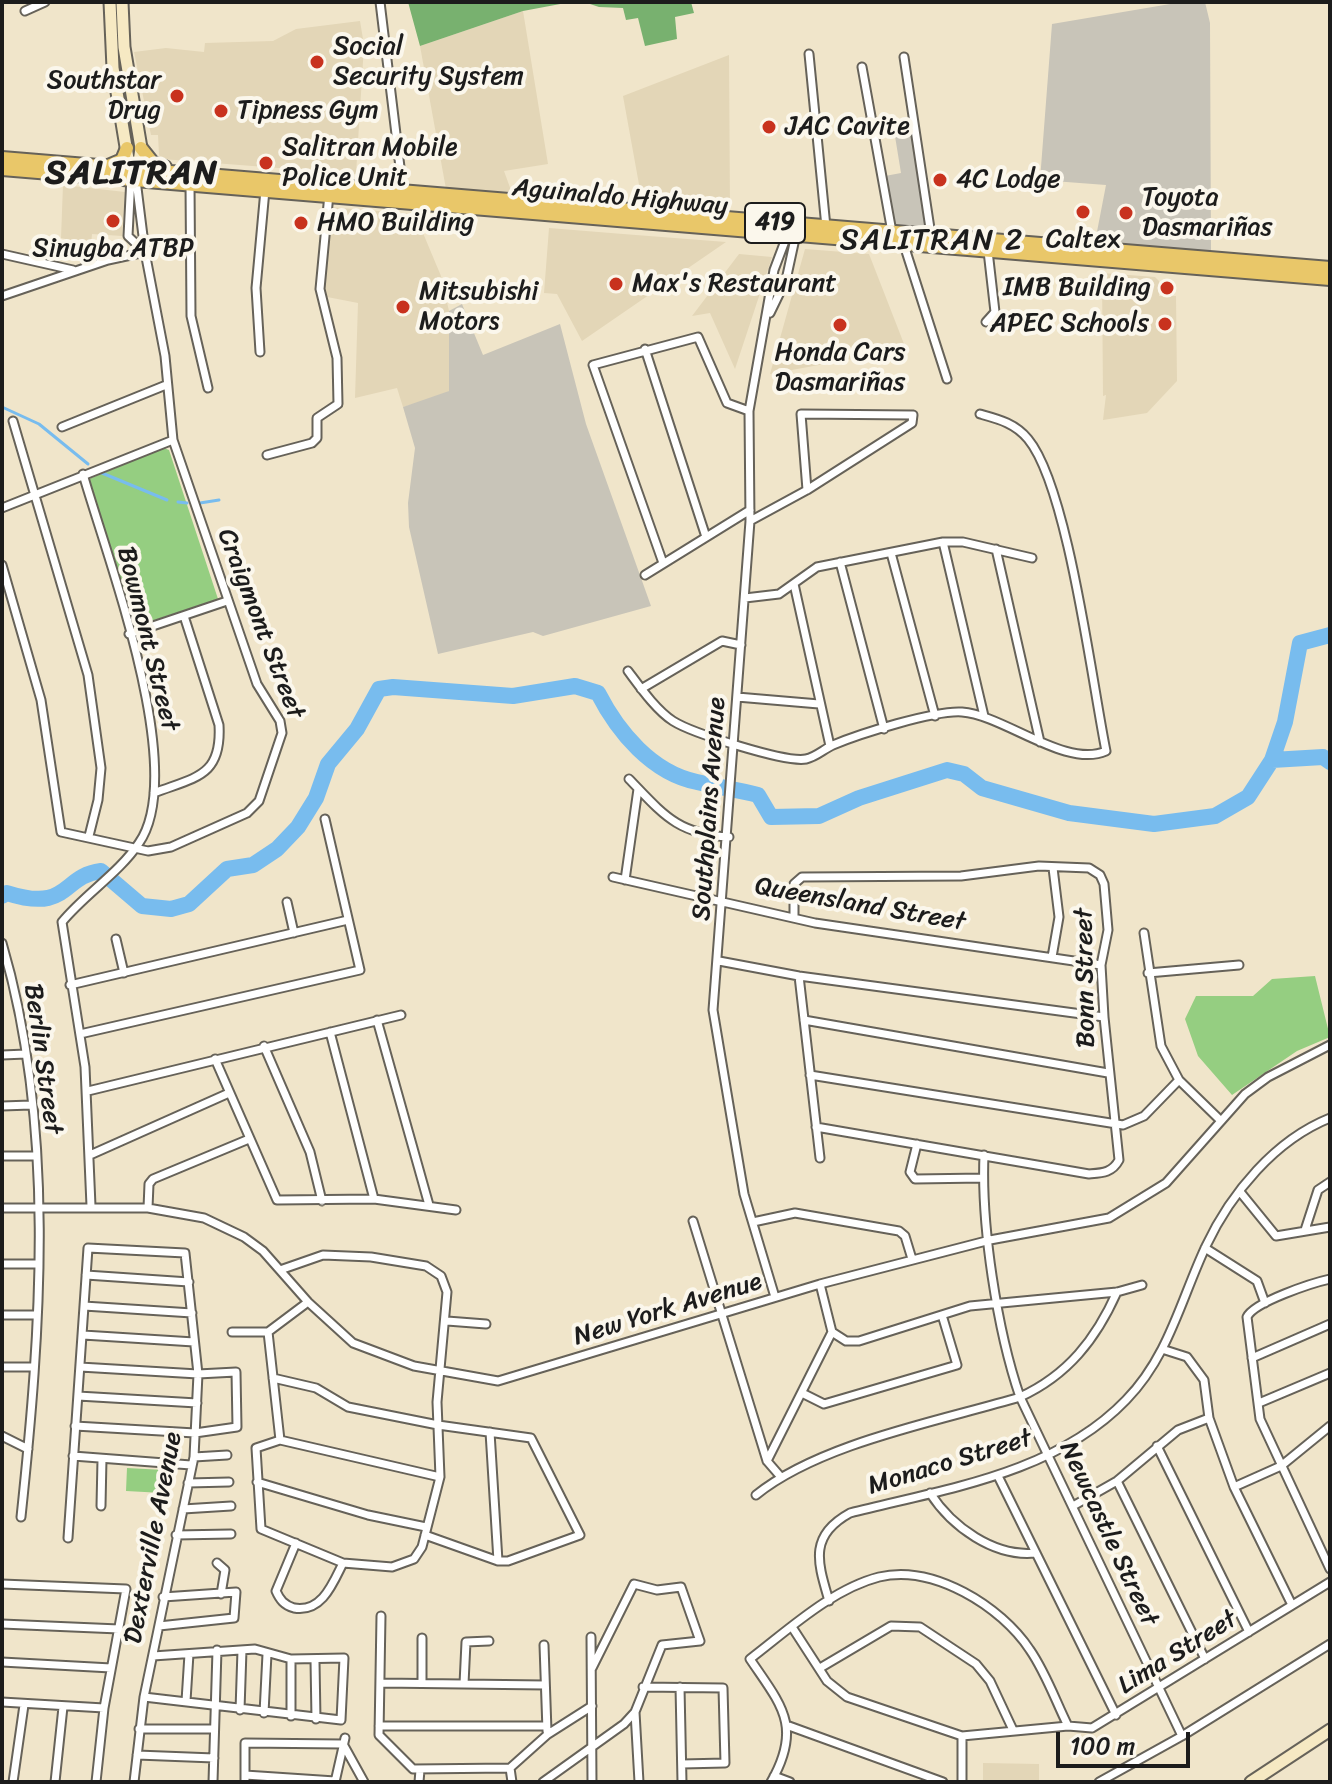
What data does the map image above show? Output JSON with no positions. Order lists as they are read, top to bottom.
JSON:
{
  "streets": {
    "highway": ["Aguinaldo Highway", "419"],
    "street": [
      "Craigmont Street",
      "Bowmont Street",
      "Southplains Avenue",
      "Queensland Street",
      "Bonn Street",
      "Berlin Street",
      "New York Avenue",
      "Monaco Street",
      "Newcastle Street",
      "Dexterville Avenue",
      "Lima Street"
    ]
  },
  "crossings": [
    ["Aguinaldo Highway", "Craigmont Street"],
    ["Aguinaldo Highway", "Southplains Avenue"],
    ["Craigmont Street", "Bowmont Street"],
    ["Bowmont Street", "New York Avenue"],
    ["Southplains Avenue", "Queensland Street"],
    ["Southplains Avenue", "New York Avenue"],
    ["Queensland Street", "Bonn Street"],
    ["Bonn Street", "Newcastle Street"],
    ["Berlin Street", "New York Avenue"],
    ["New York Avenue", "Newcastle Street"],
    ["Monaco Street", "Newcastle Street"],
    ["Newcastle Street", "Lima Street"]
  ],
  "districts": ["SALITRAN", "SALITRAN 2"],
  "places": [
    "Social Security System",
    "Southstar Drug",
    "Tipness Gym",
    "JAC Cavite",
    "Salitran Mobile Police Unit",
    "4C Lodge",
    "Caltex",
    "Toyota Dasmariñas",
    "Sinugba ATBP",
    "HMO Building",
    "Max's Restaurant",
    "IMB Building",
    "Mitsubishi Motors",
    "APEC Schools",
    "Honda Cars Dasmariñas"
  ],
  "scale_bar": "100 m"
}
